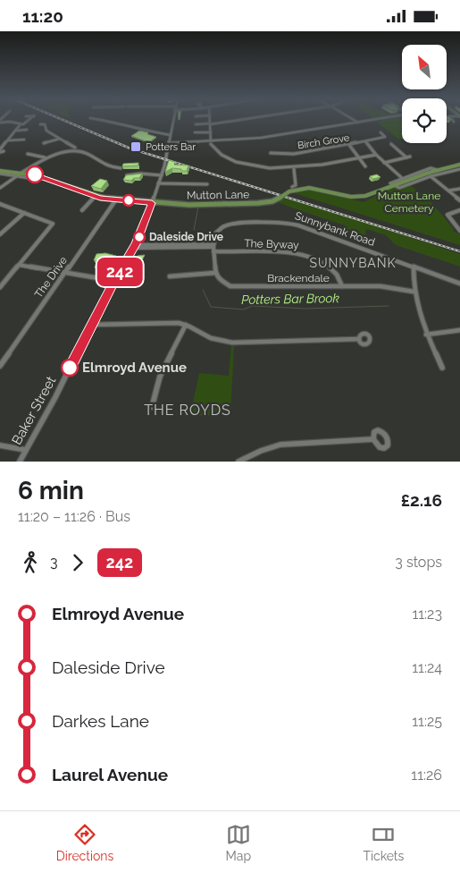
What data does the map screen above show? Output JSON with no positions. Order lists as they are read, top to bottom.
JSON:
{
  "streets": {
    "main road": ["Mutton Lane"],
    "street": [
      "Birch Grove",
      "Sunnybank Road",
      "The Byway",
      "The Drive",
      "Brackendale",
      "Baker Street"
    ]
  },
  "crossings": [
    ["Mutton Lane", "The Drive"],
    ["Mutton Lane", "Baker Street"],
    ["Sunnybank Road", "The Byway"],
    ["The Byway", "Brackendale"]
  ],
  "districts": ["SUNNYBANK", "THE ROYDS"],
  "water": ["Potters Bar Brook"],
  "parks": ["Mutton Lane Cemetery"],
  "places": {
    "transit": ["Potters Bar"],
    "other": ["Daleside Drive", "Elmroyd Avenue"]
  },
  "lines": ["bus line 242"],
  "north": "top left",
  "page": {
    "status": "11:20",
    "on_map": "242",
    "heading": ["6 min", "11:20 – 11:26 · Bus", "£2.16"],
    "legs": ["3", "242", "3 stops"],
    "list": [
      {
        "name": "Elmroyd Avenue",
        "value": "11:23"
      },
      {
        "name": "Daleside Drive",
        "value": "11:24"
      },
      {
        "name": "Darkes Lane",
        "value": "11:25"
      },
      {
        "name": "Laurel Avenue",
        "value": "11:26"
      }
    ],
    "tabs": ["Directions", "Map", "Tickets"]
  }
}
